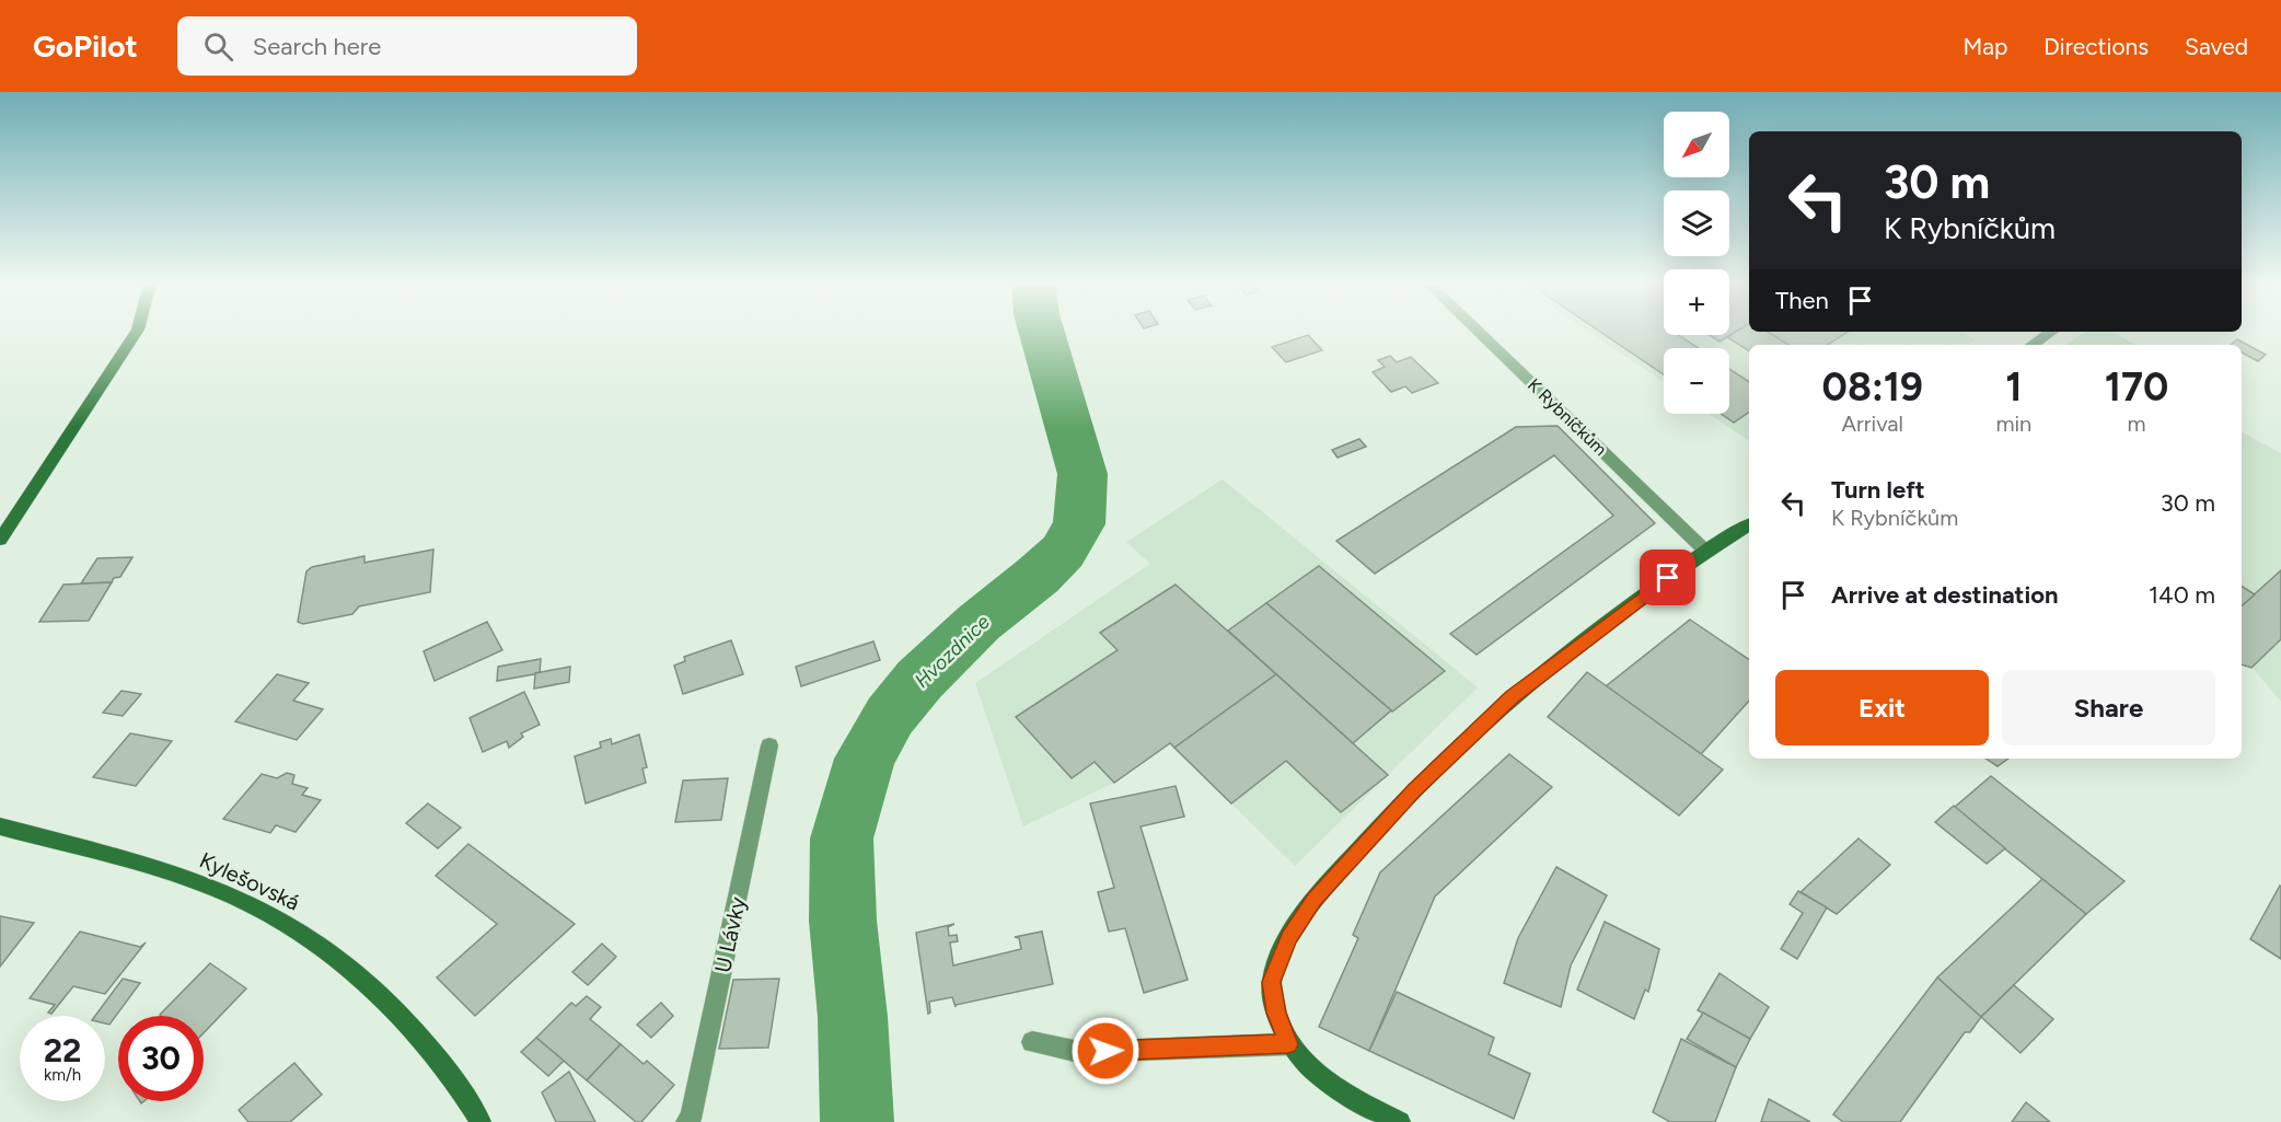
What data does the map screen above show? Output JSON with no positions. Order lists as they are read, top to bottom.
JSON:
{
  "streets": {
    "main road": ["Kylešovská"],
    "street": ["K Rybníčkům", "U Lávky"]
  },
  "water": ["Hvozdnice"],
  "north": "bottom left",
  "page": {
    "header": "GoPilot",
    "search": "Search here",
    "nav": ["Map", "Directions", "Saved"],
    "map_buttons": ["+", "−"],
    "turn": ["30 m", "K Rybníčkům"],
    "then": "Then",
    "eta": [
      "08:19",
      "Arrival",
      "1",
      "min",
      "170",
      "m"
    ],
    "list": [
      {
        "name": "Turn left",
        "note": "K Rybníčkům",
        "value": "30 m"
      },
      {
        "name": "Arrive at destination",
        "value": "140 m"
      }
    ],
    "buttons": ["Exit", "Share"],
    "speed": "22 km/h",
    "limit": "30"
  }
}
